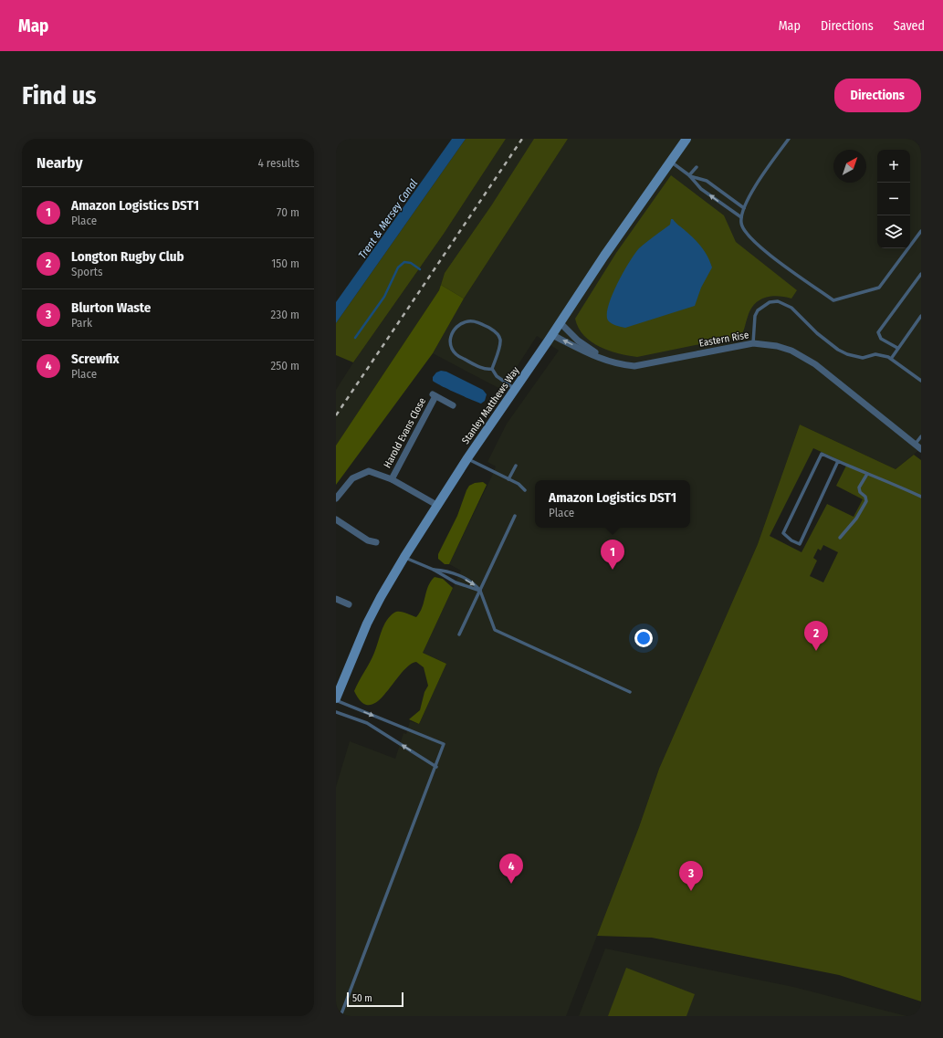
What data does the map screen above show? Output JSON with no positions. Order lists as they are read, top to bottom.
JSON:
{
  "streets": {
    "main road": ["Stanley Matthews Way"],
    "street": ["Eastern Rise", "Harold Evans Close"]
  },
  "crossings": [
    ["Eastern Rise", "Stanley Matthews Way"]
  ],
  "water": ["Trent & Mersey Canal"],
  "scale_bar": "50 m",
  "north": "top right",
  "page": {
    "header": "Map",
    "nav": ["Map", "Directions", "Saved"],
    "buttons": "Directions",
    "title": "Find us",
    "heading": ["Nearby", "4 results"],
    "map_buttons": ["+", "−"],
    "list": [
      {
        "mark": "1",
        "name": "Amazon Logistics DST1",
        "note": "Place",
        "value": "70 m"
      },
      {
        "mark": "2",
        "name": "Longton Rugby Club",
        "note": "Sports",
        "value": "150 m"
      },
      {
        "mark": "3",
        "name": "Blurton Waste",
        "note": "Park",
        "value": "230 m"
      },
      {
        "mark": "4",
        "name": "Screwfix",
        "note": "Place",
        "value": "250 m"
      }
    ],
    "popup": ["Amazon Logistics DST1", "Place"],
    "pins": [
      "1",
      "2",
      "4",
      "3"
    ],
    "scale": "50 m"
  }
}
